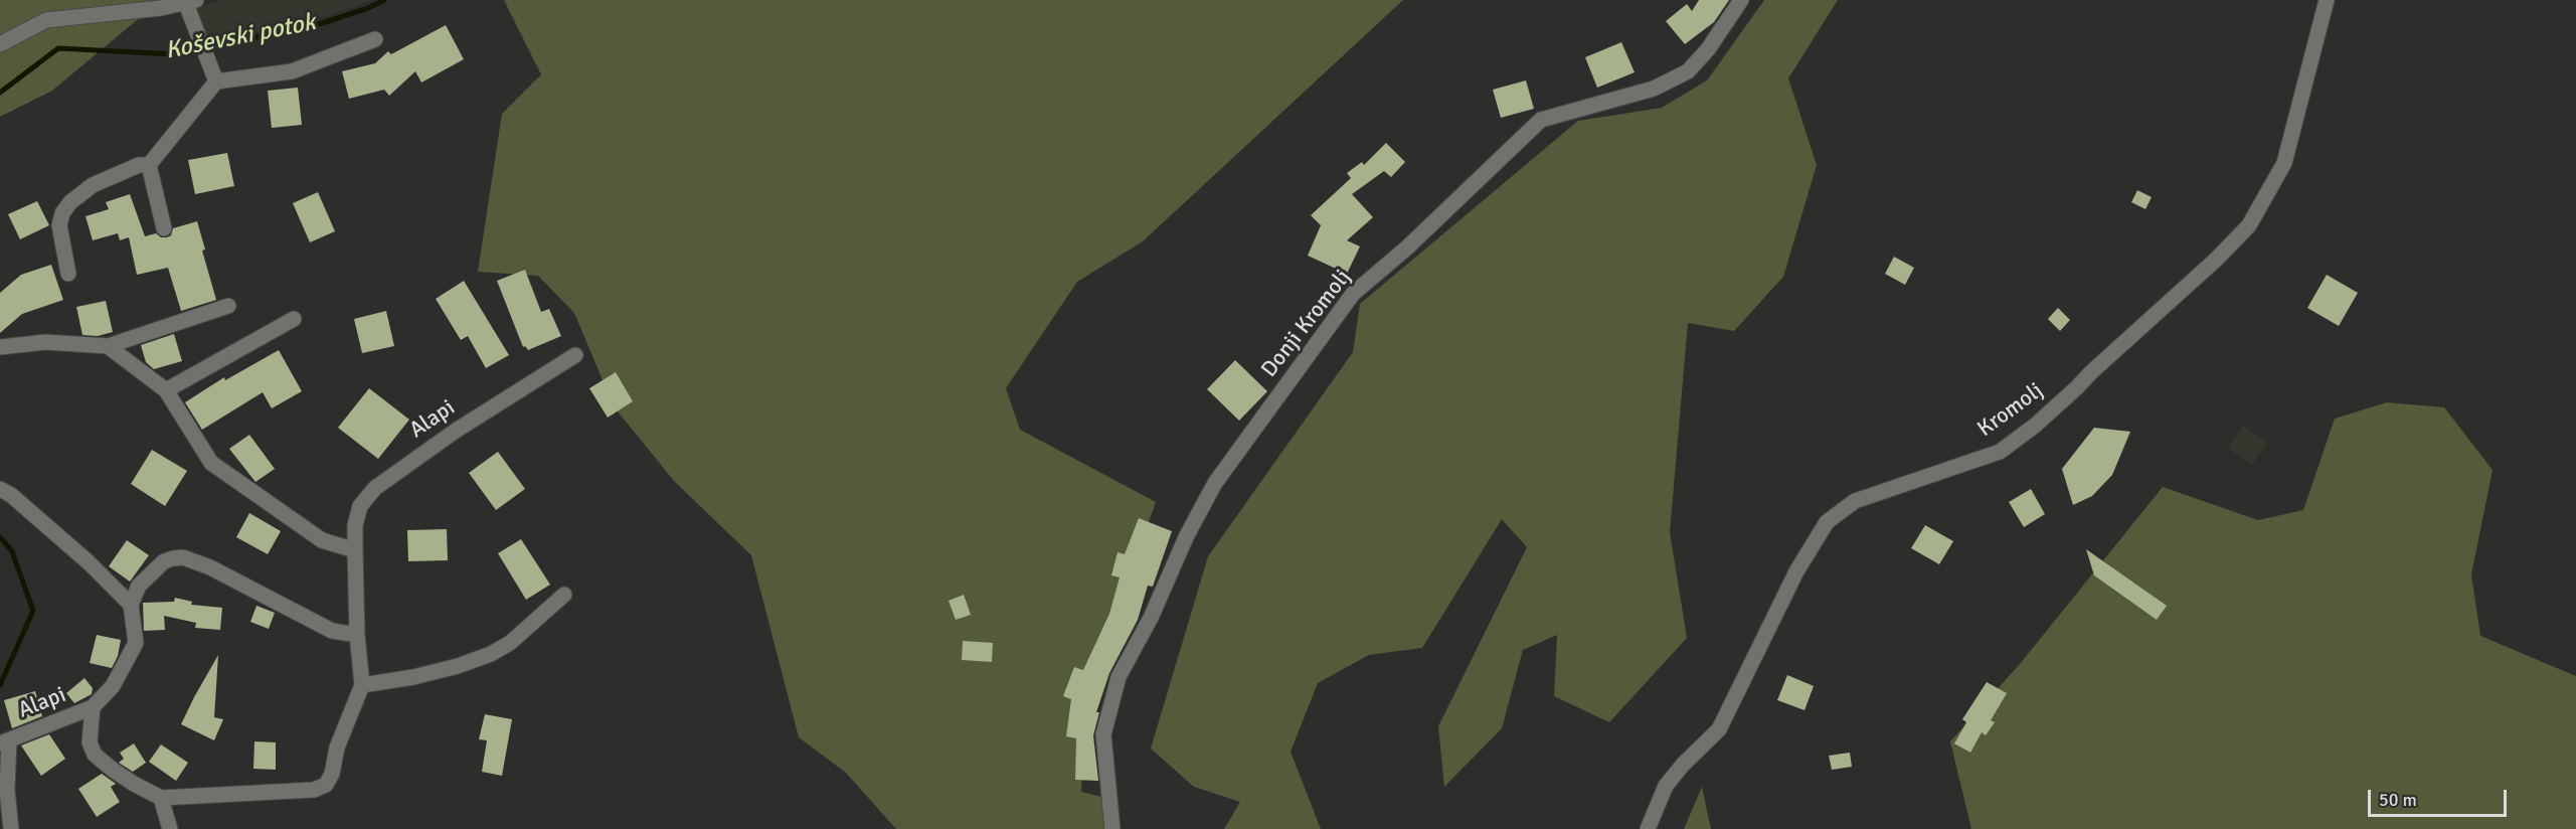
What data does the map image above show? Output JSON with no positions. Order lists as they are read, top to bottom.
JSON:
{
  "streets": {
    "street": ["Donji Kromolj", "Kromolj", "Alapi"]
  },
  "water": ["Koševski potok"],
  "scale_bar": "50 m"
}
